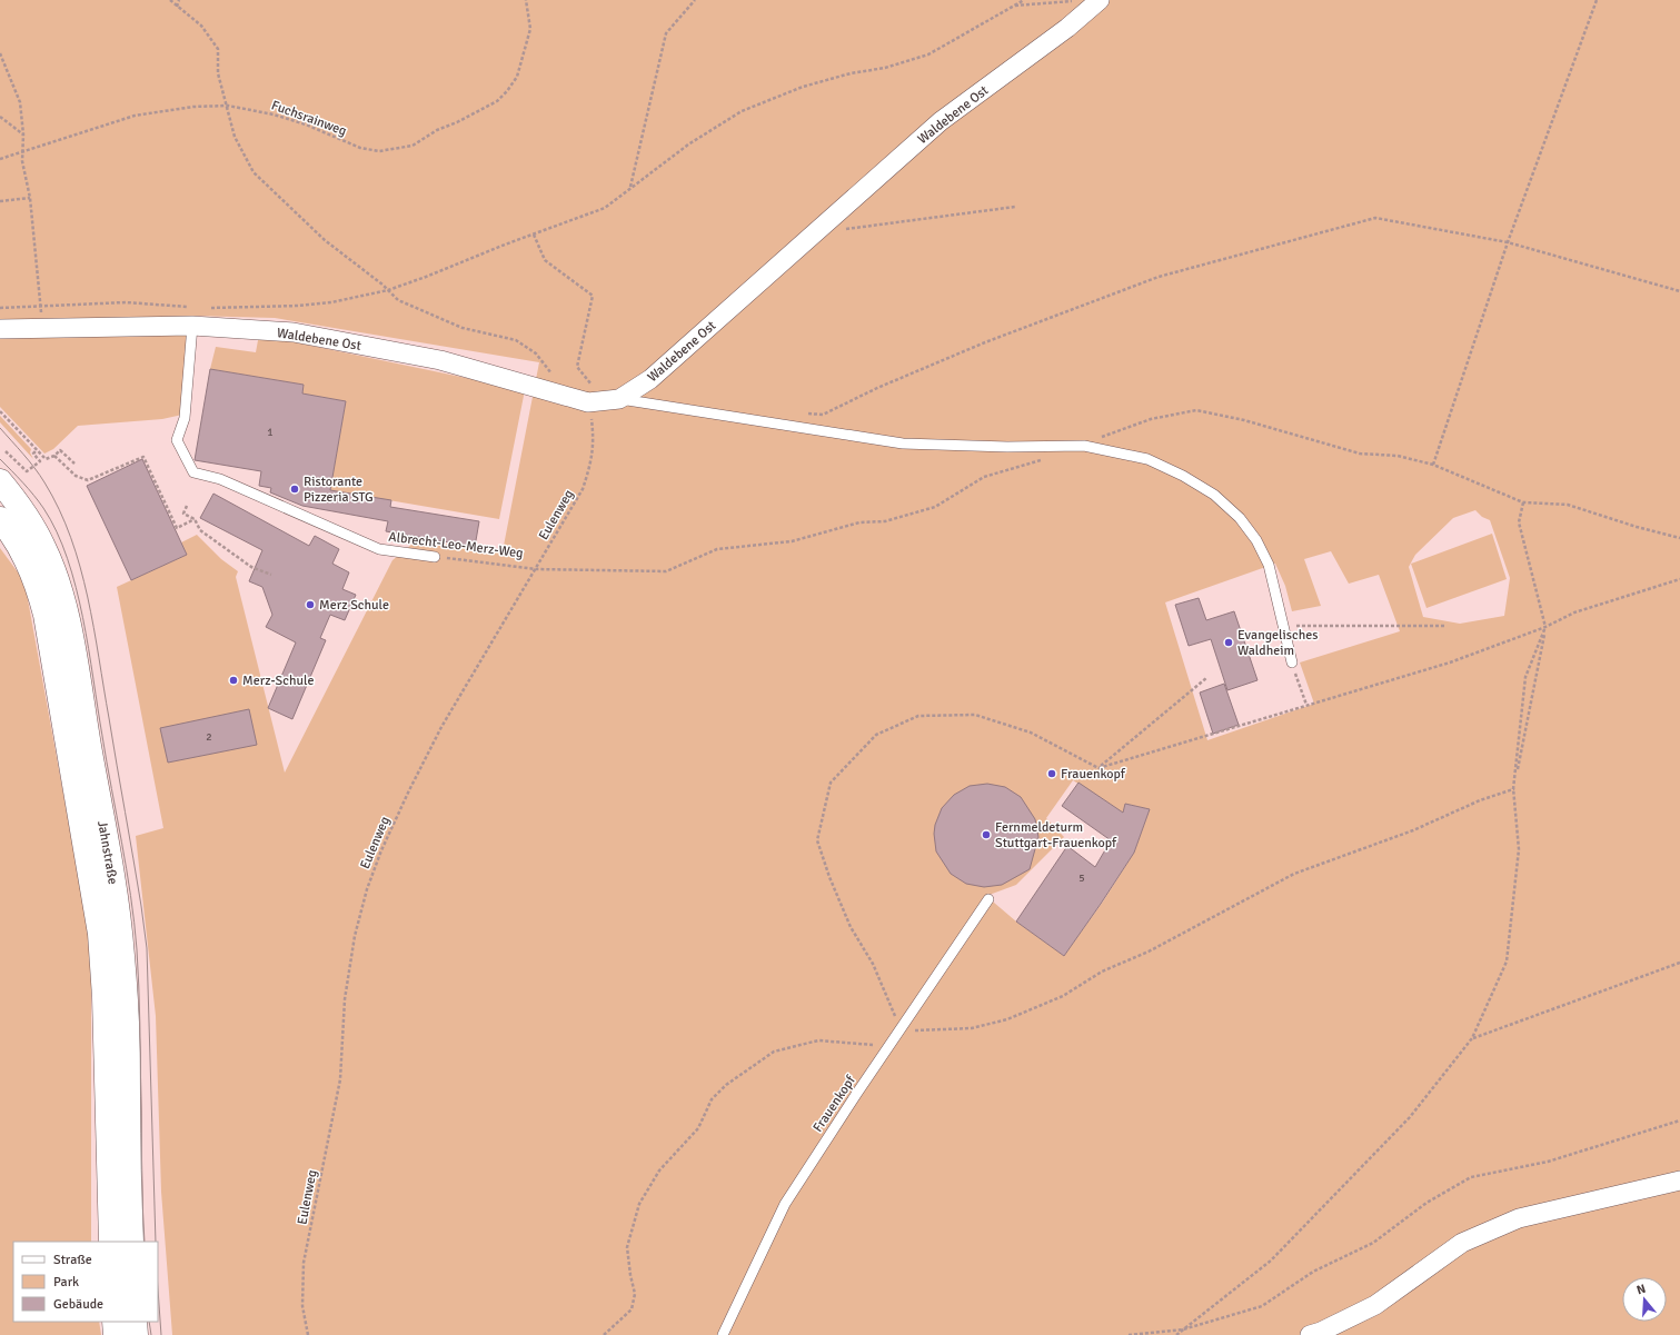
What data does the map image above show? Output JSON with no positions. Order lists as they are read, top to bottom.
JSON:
{
  "streets": {
    "main road": ["Jahnstraße"],
    "street": ["Waldebene Ost"],
    "lane": ["Albrecht-Leo-Merz-Weg", "Frauenkopf"],
    "path": ["Fuchsrainweg", "Eulenweg"]
  },
  "crossings": [
    ["Waldebene Ost", "Eulenweg"],
    ["Waldebene Ost", "Albrecht-Leo-Merz-Weg"],
    ["Eulenweg", "Albrecht-Leo-Merz-Weg"]
  ],
  "places": [
    "Ristorante Pizzeria STG",
    "Merz Schule",
    "Evangelisches Waldheim",
    "Merz-Schule",
    "Frauenkopf",
    "Fernmeldeturm Stuttgart-Frauenkopf"
  ],
  "house_numbers": ["1", "2", "5"],
  "legend": ["Straße", "Park", "Gebäude"],
  "north": "top"
}
